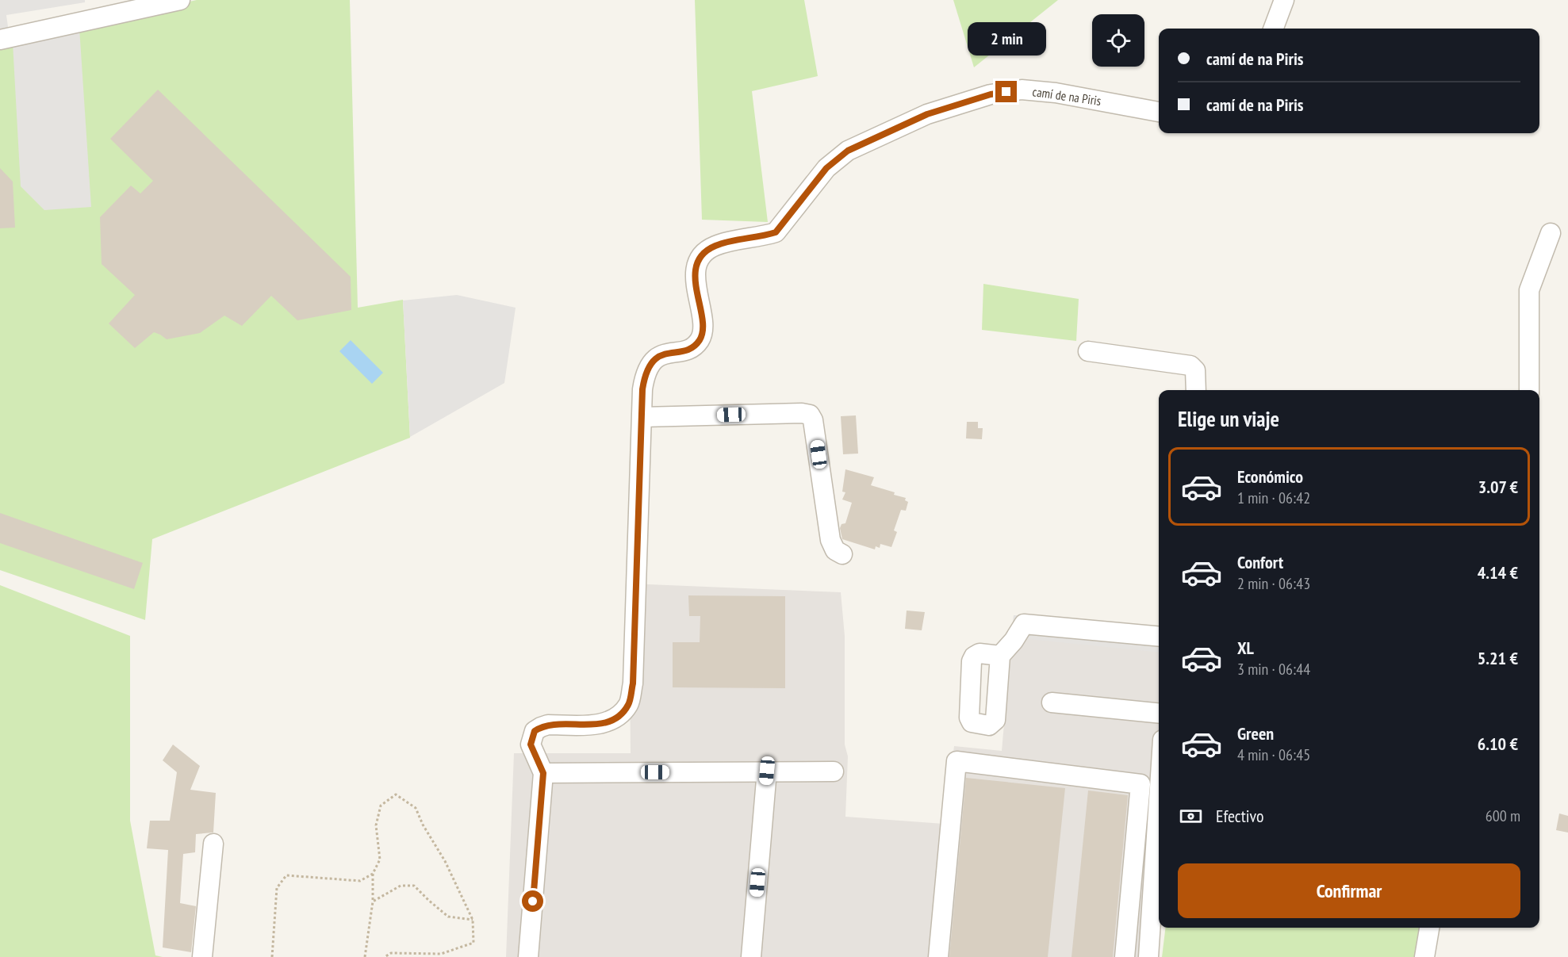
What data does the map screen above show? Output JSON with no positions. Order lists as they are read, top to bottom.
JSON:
{
  "streets": {
    "street": ["camí de na Piris"]
  },
  "page": {
    "bubble": "2 min",
    "banner": ["camí de na Piris", "camí de na Piris"],
    "heading": "Elige un viaje",
    "list": [
      {
        "name": "Económico",
        "note": "1 min · 06:42",
        "value": "3.07 €"
      },
      {
        "name": "Confort",
        "note": "2 min · 06:43",
        "value": "4.14 €"
      },
      {
        "name": "XL",
        "note": "3 min · 06:44",
        "value": "5.21 €"
      },
      {
        "name": "Green",
        "note": "4 min · 06:45",
        "value": "6.10 €"
      }
    ],
    "pay": ["Efectivo", "600 m"],
    "buttons": "Confirmar"
  }
}
